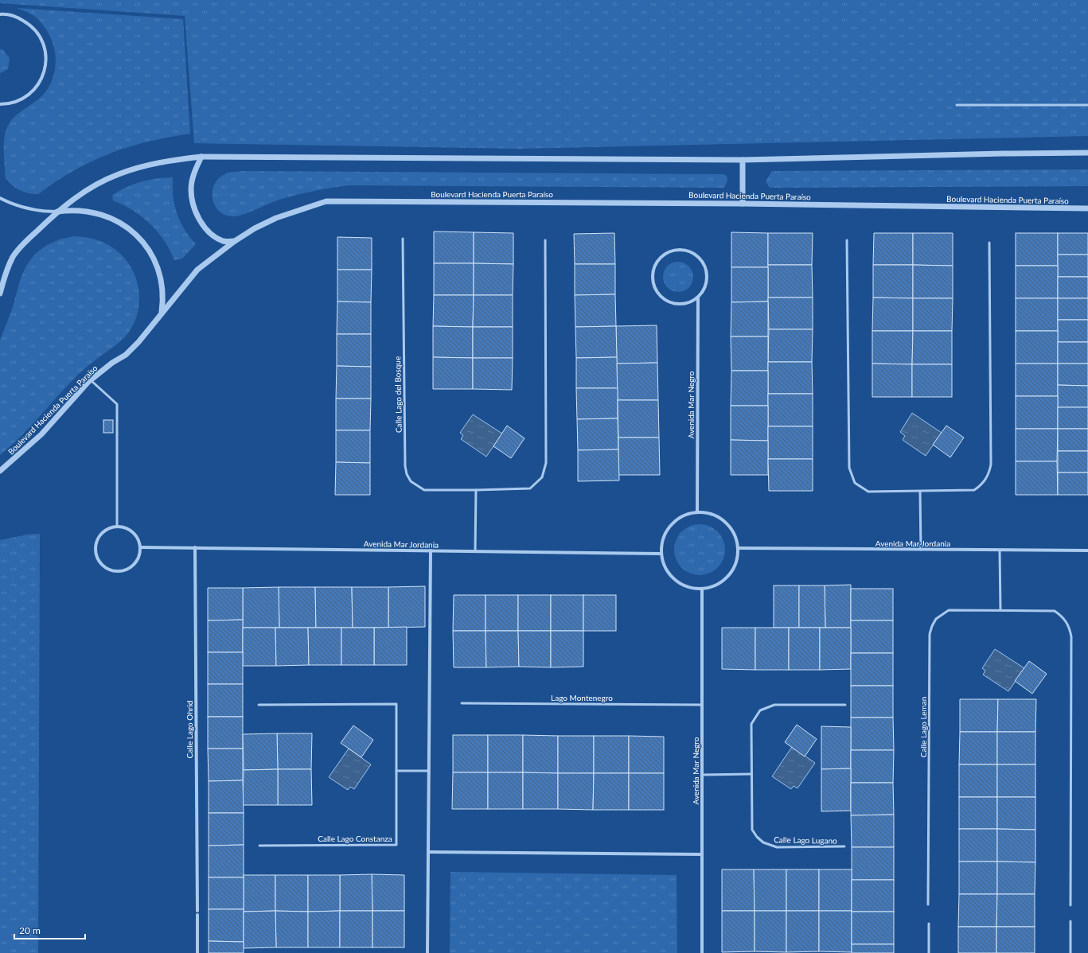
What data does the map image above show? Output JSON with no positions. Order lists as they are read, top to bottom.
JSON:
{
  "streets": {
    "street": [
      "Boulevard Hacienda Puerta Paraíso",
      "Avenida Mar Negro",
      "Avenida Mar Jordania",
      "Calle Lago Ohrid"
    ],
    "lane": [
      "Calle Lago del Bosque",
      "Lago Montenegro",
      "Calle Lago Leman",
      "Calle Lago Constanza",
      "Calle Lago Lugano"
    ]
  },
  "crossings": [
    ["Avenida Mar Negro", "Avenida Mar Jordania"],
    ["Avenida Mar Negro", "Lago Montenegro"],
    ["Avenida Mar Jordania", "Calle Lago Ohrid"]
  ],
  "scale_bar": "20 m"
}
